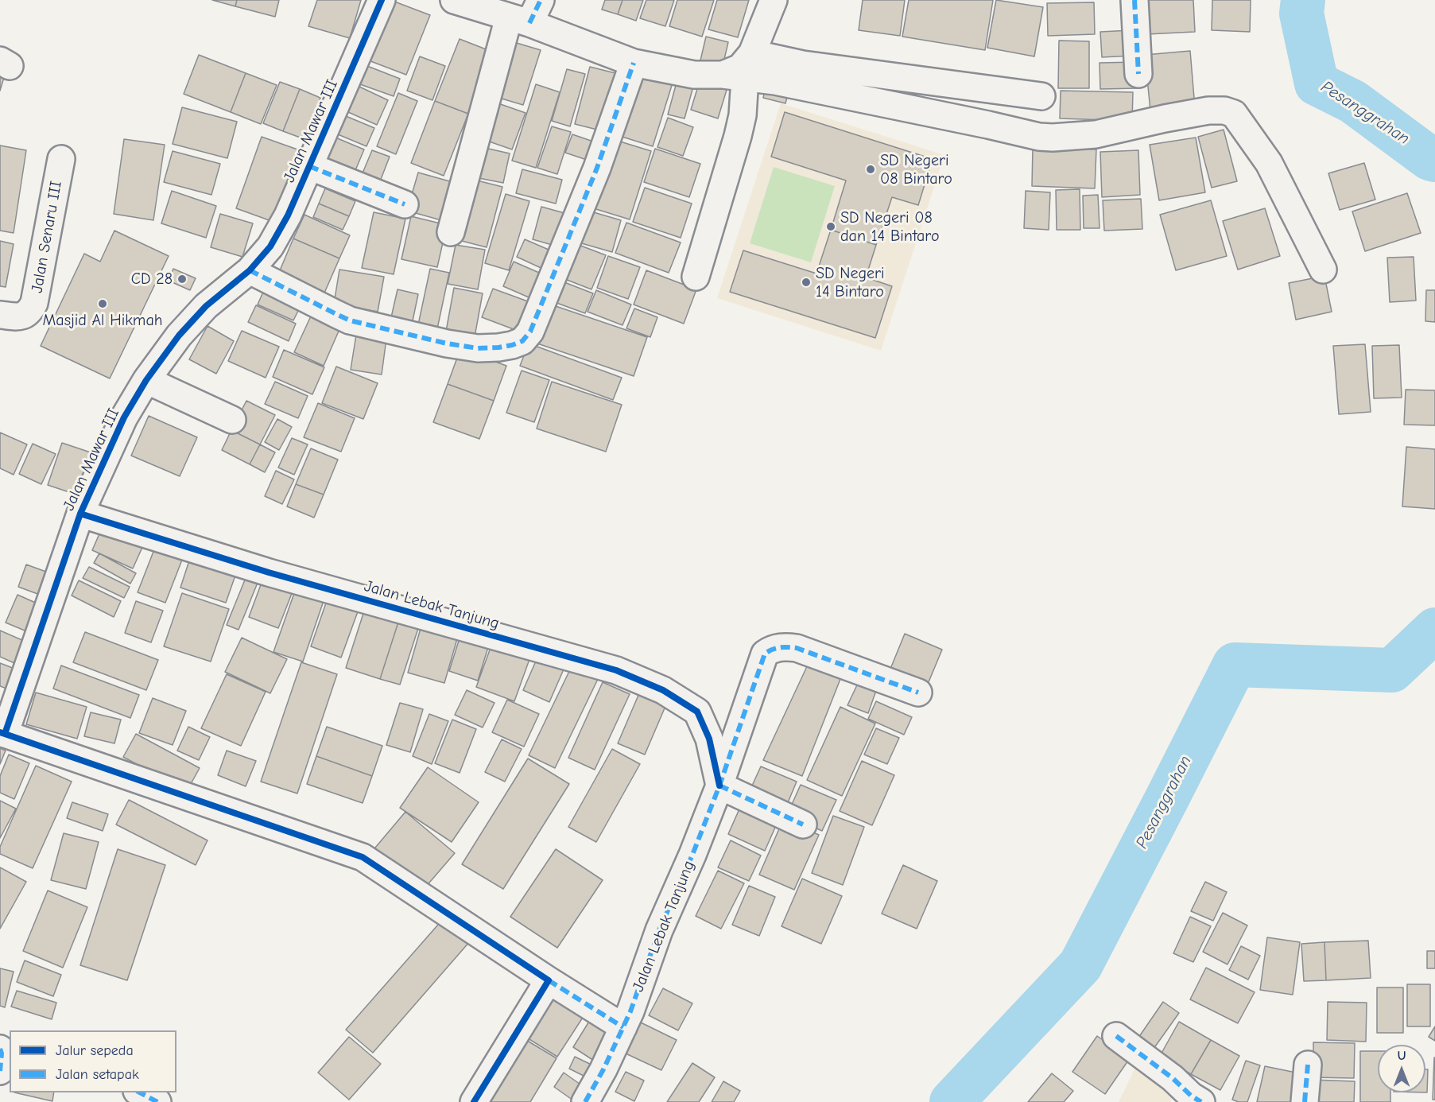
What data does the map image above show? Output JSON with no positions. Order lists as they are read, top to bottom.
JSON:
{
  "streets": {
    "street": ["Jalan Mawar III", "Jalan Senaru III", "Jalan Lebak Tanjung"]
  },
  "crossings": [
    ["Jalan Mawar III", "Jalan Lebak Tanjung"]
  ],
  "water": ["Pesanggrahan"],
  "places": [
    "SD Negeri 08 Bintaro",
    "SD Negeri 08 dan 14 Bintaro",
    "CD 28",
    "SD Negeri 14 Bintaro",
    "Masjid Al Hikmah"
  ],
  "legend": ["Jalur sepeda", "Jalan setapak"],
  "north": "top"
}
